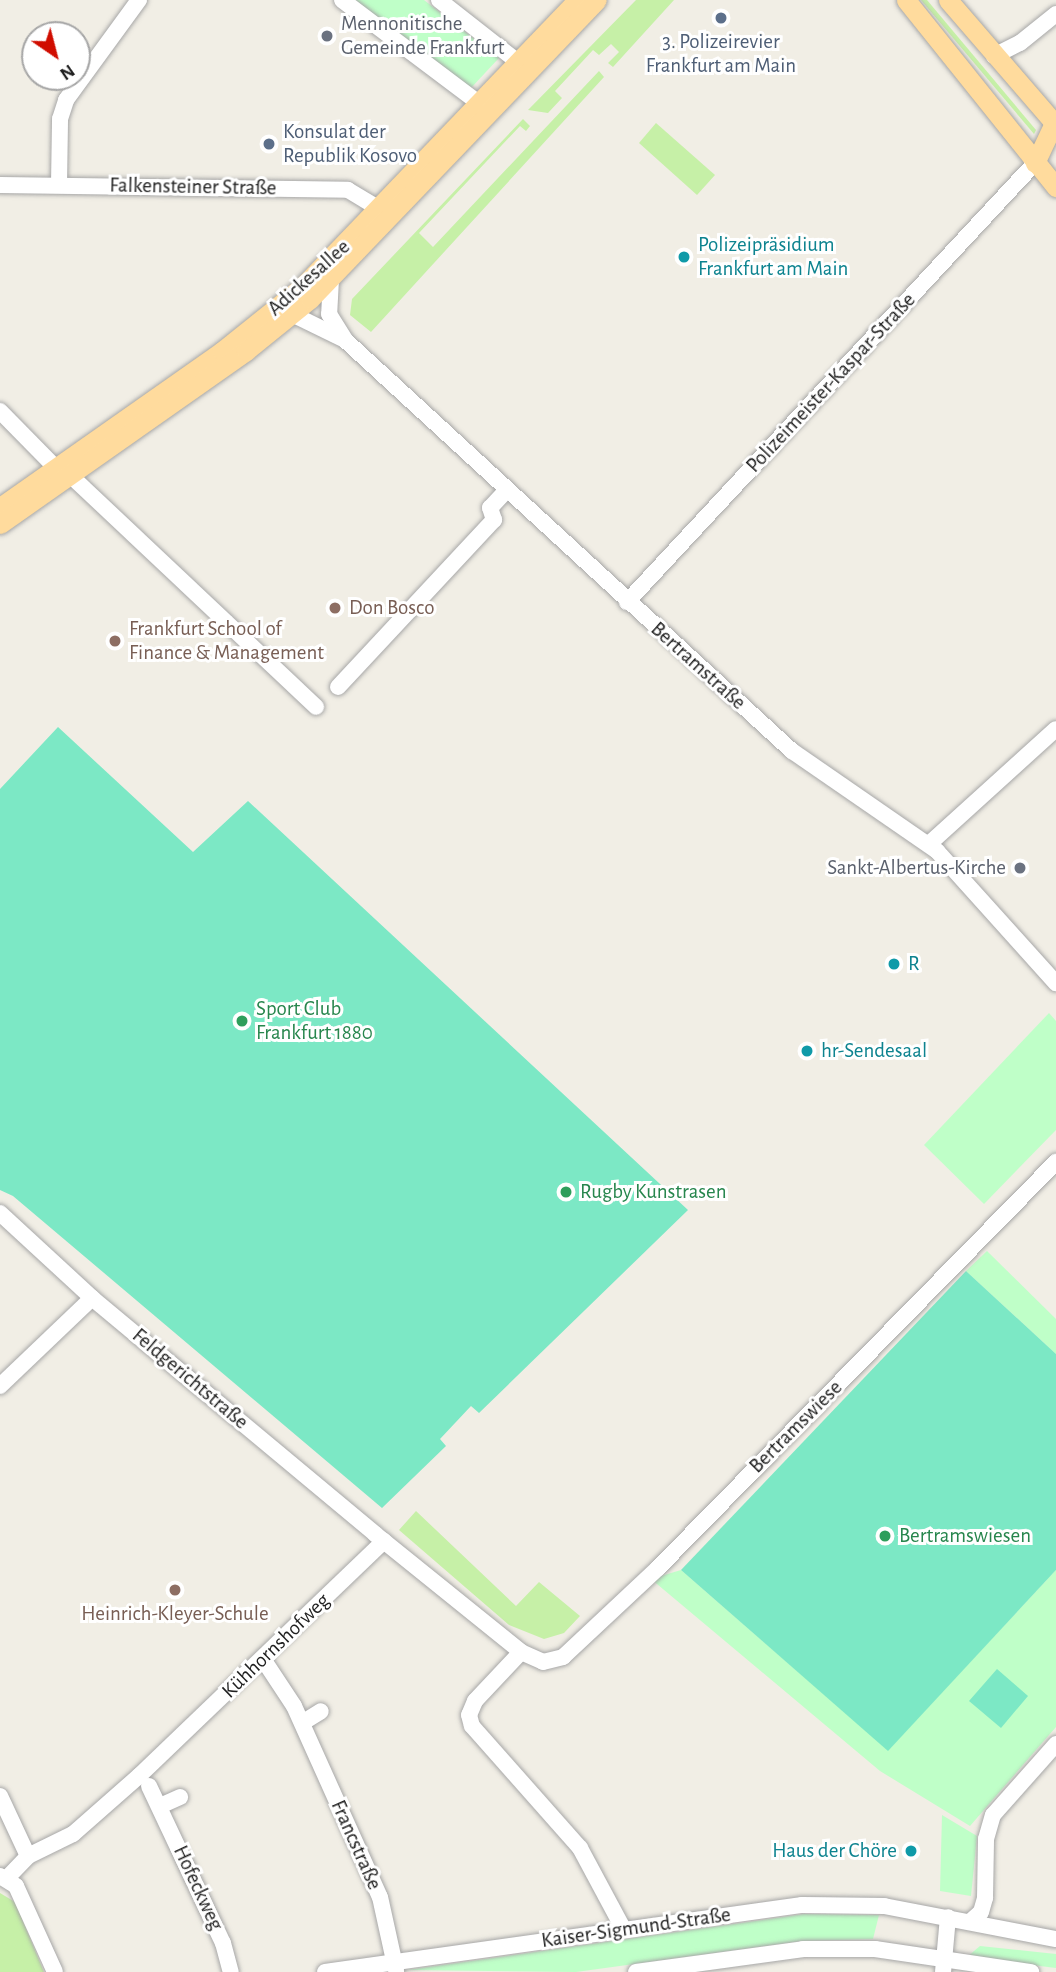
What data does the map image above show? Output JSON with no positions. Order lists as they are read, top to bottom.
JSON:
{
  "streets": {
    "main road": ["Adickesallee"],
    "street": [
      "Falkensteiner Straße",
      "Polizeimeister-Kaspar-Straße",
      "Bertramstraße",
      "Feldgerichtstraße",
      "Bertramswiese",
      "Kühhornshofweg",
      "Francstraße",
      "Hofeckweg",
      "Kaiser-Sigmund-Straße"
    ]
  },
  "crossings": [
    ["Falkensteiner Straße", "Adickesallee"],
    ["Adickesallee", "Bertramstraße"],
    ["Polizeimeister-Kaspar-Straße", "Bertramstraße"],
    ["Feldgerichtstraße", "Kühhornshofweg"],
    ["Kühhornshofweg", "Francstraße"],
    ["Francstraße", "Kaiser-Sigmund-Straße"]
  ],
  "places": [
    "3. Polizeirevier Frankfurt am Main",
    "Mennonitische Gemeinde Frankfurt",
    "Konsulat der Republik Kosovo",
    "Polizeipräsidium Frankfurt am Main",
    "Don Bosco",
    "Frankfurt School of Finance & Management",
    "Sankt-Albertus-Kirche",
    "R",
    "Sport Club Frankfurt 1880",
    "hr-Sendesaal",
    "Rugby Kunstrasen",
    "Bertramswiesen",
    "Heinrich-Kleyer-Schule",
    "Haus der Chöre"
  ],
  "north": "bottom right"
}
